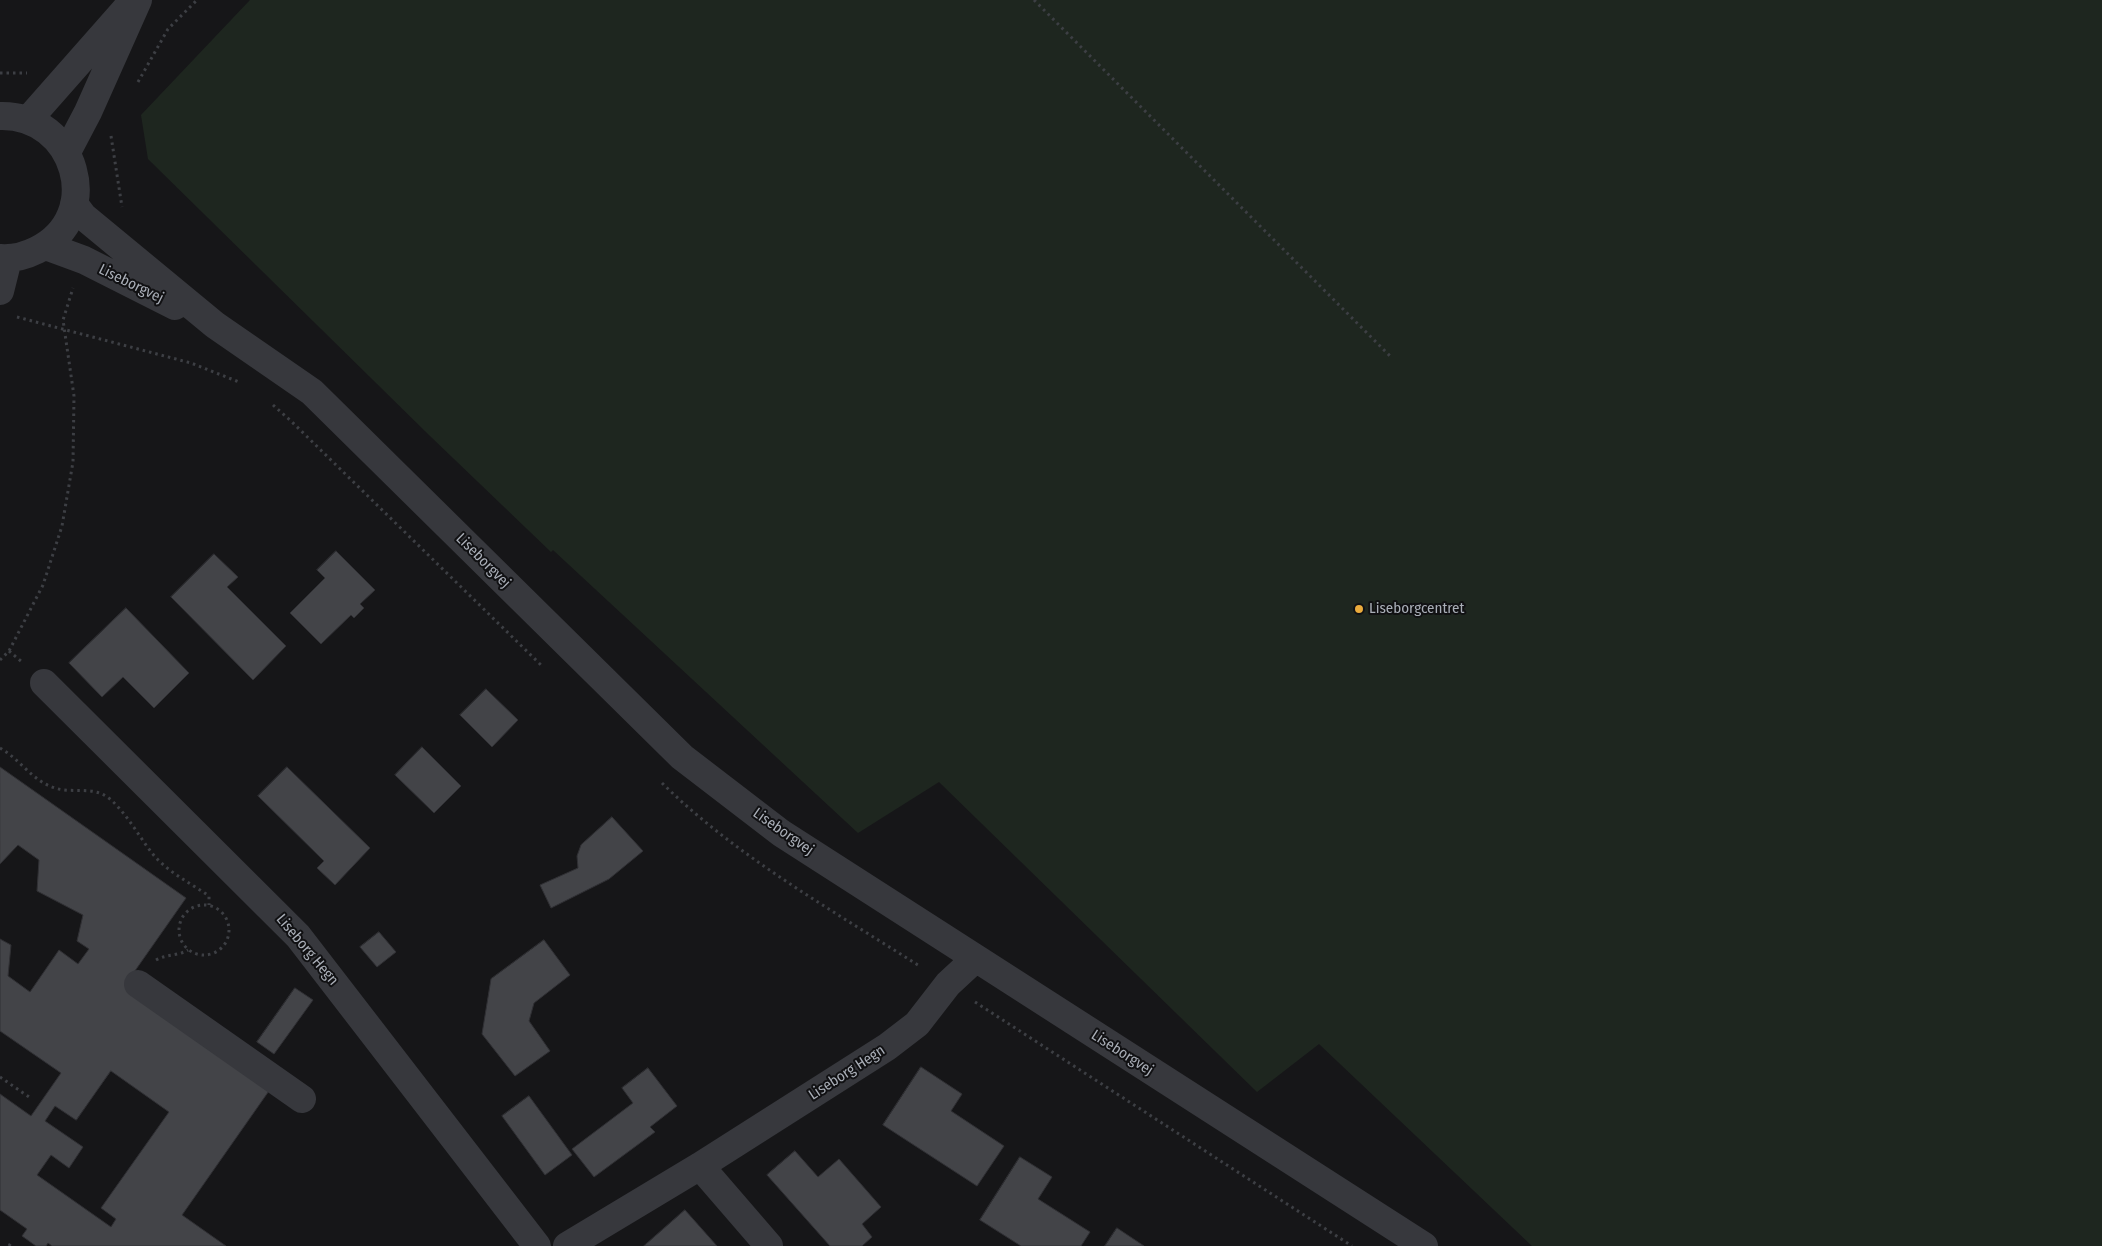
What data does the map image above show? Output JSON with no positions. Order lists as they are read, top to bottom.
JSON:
{
  "streets": {
    "street": ["Liseborgvej", "Liseborg Hegn"]
  },
  "crossings": [
    ["Liseborgvej", "Liseborg Hegn"]
  ],
  "places": ["Liseborgcentret"]
}
